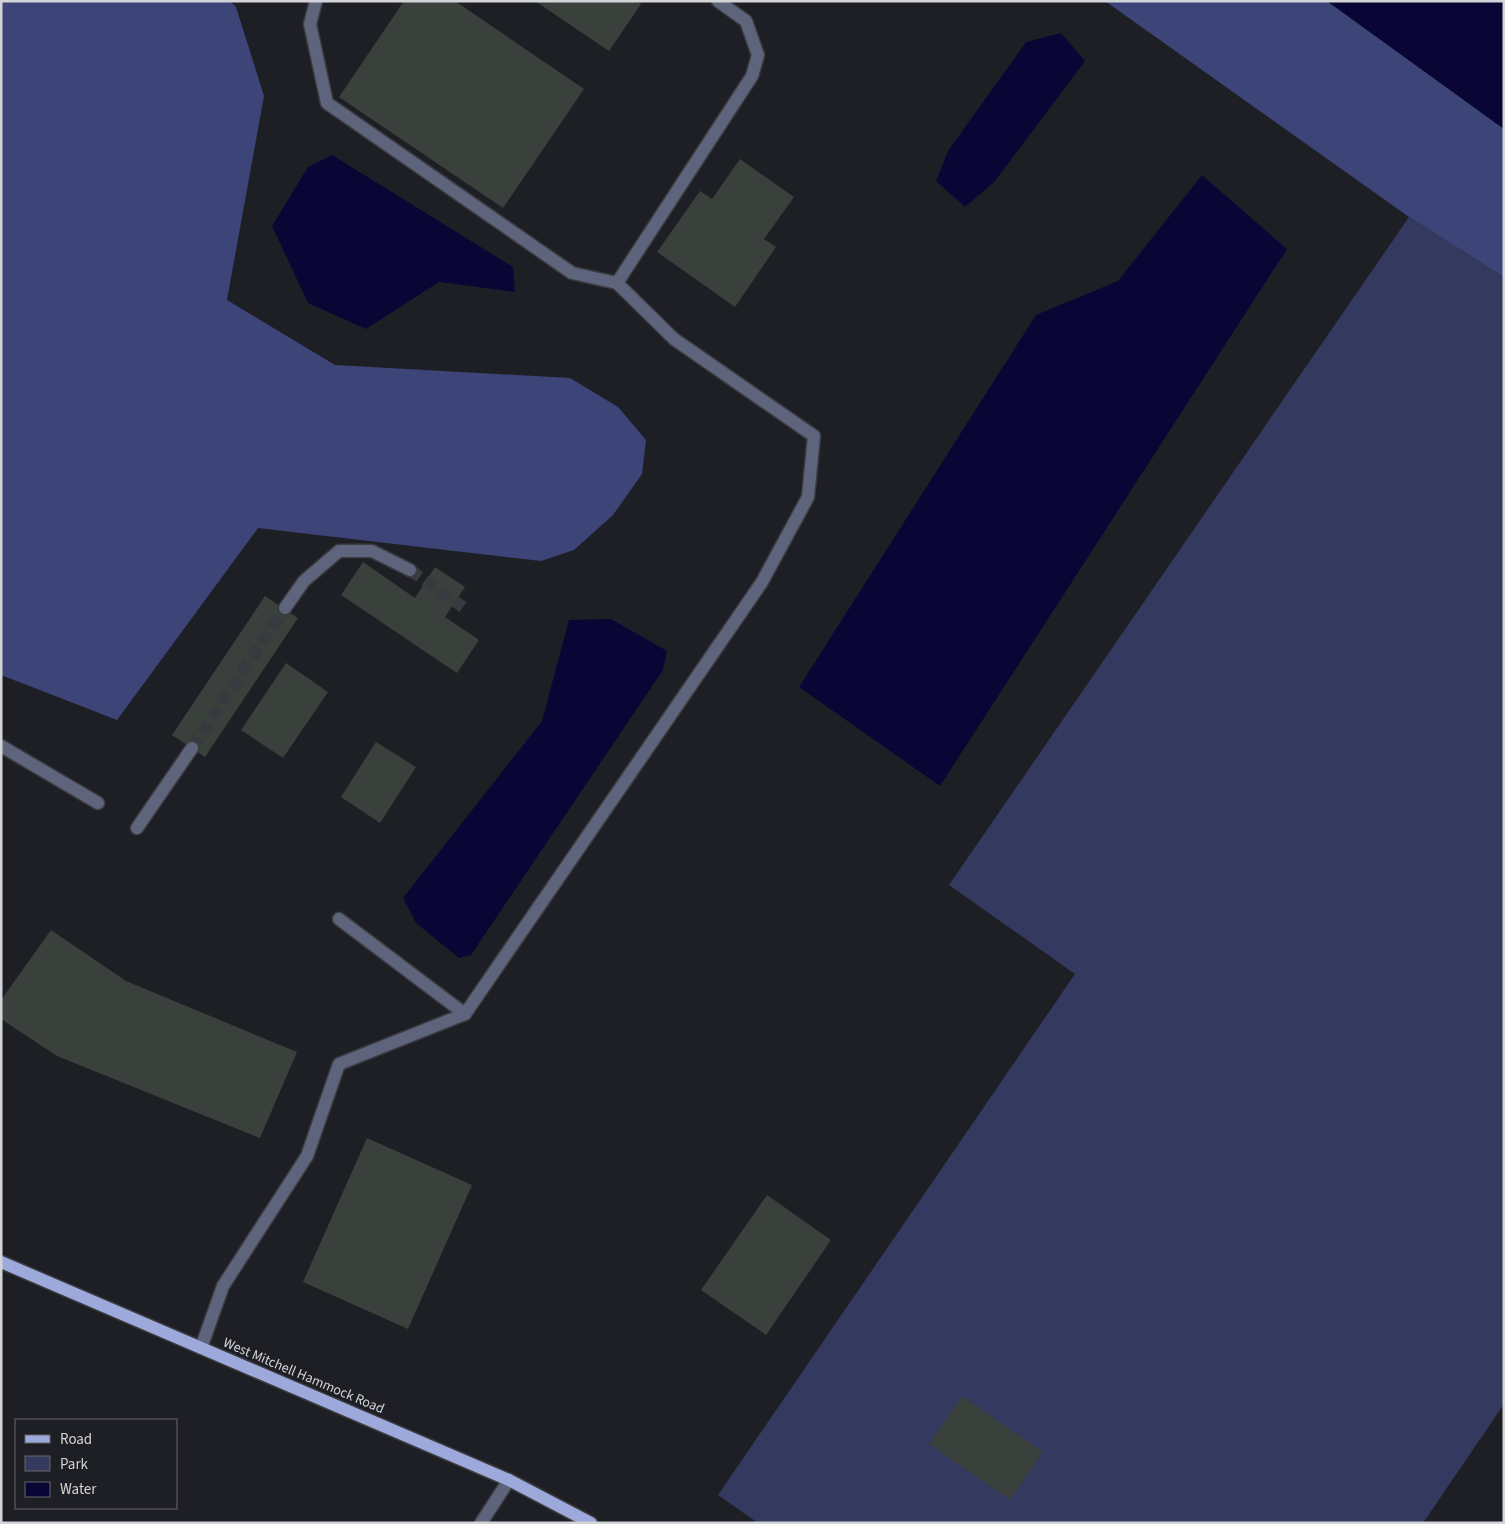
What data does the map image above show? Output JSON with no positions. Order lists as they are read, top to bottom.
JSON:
{
  "streets": {
    "main road": ["West Mitchell Hammock Road"]
  },
  "legend": ["Road", "Park", "Water"]
}
